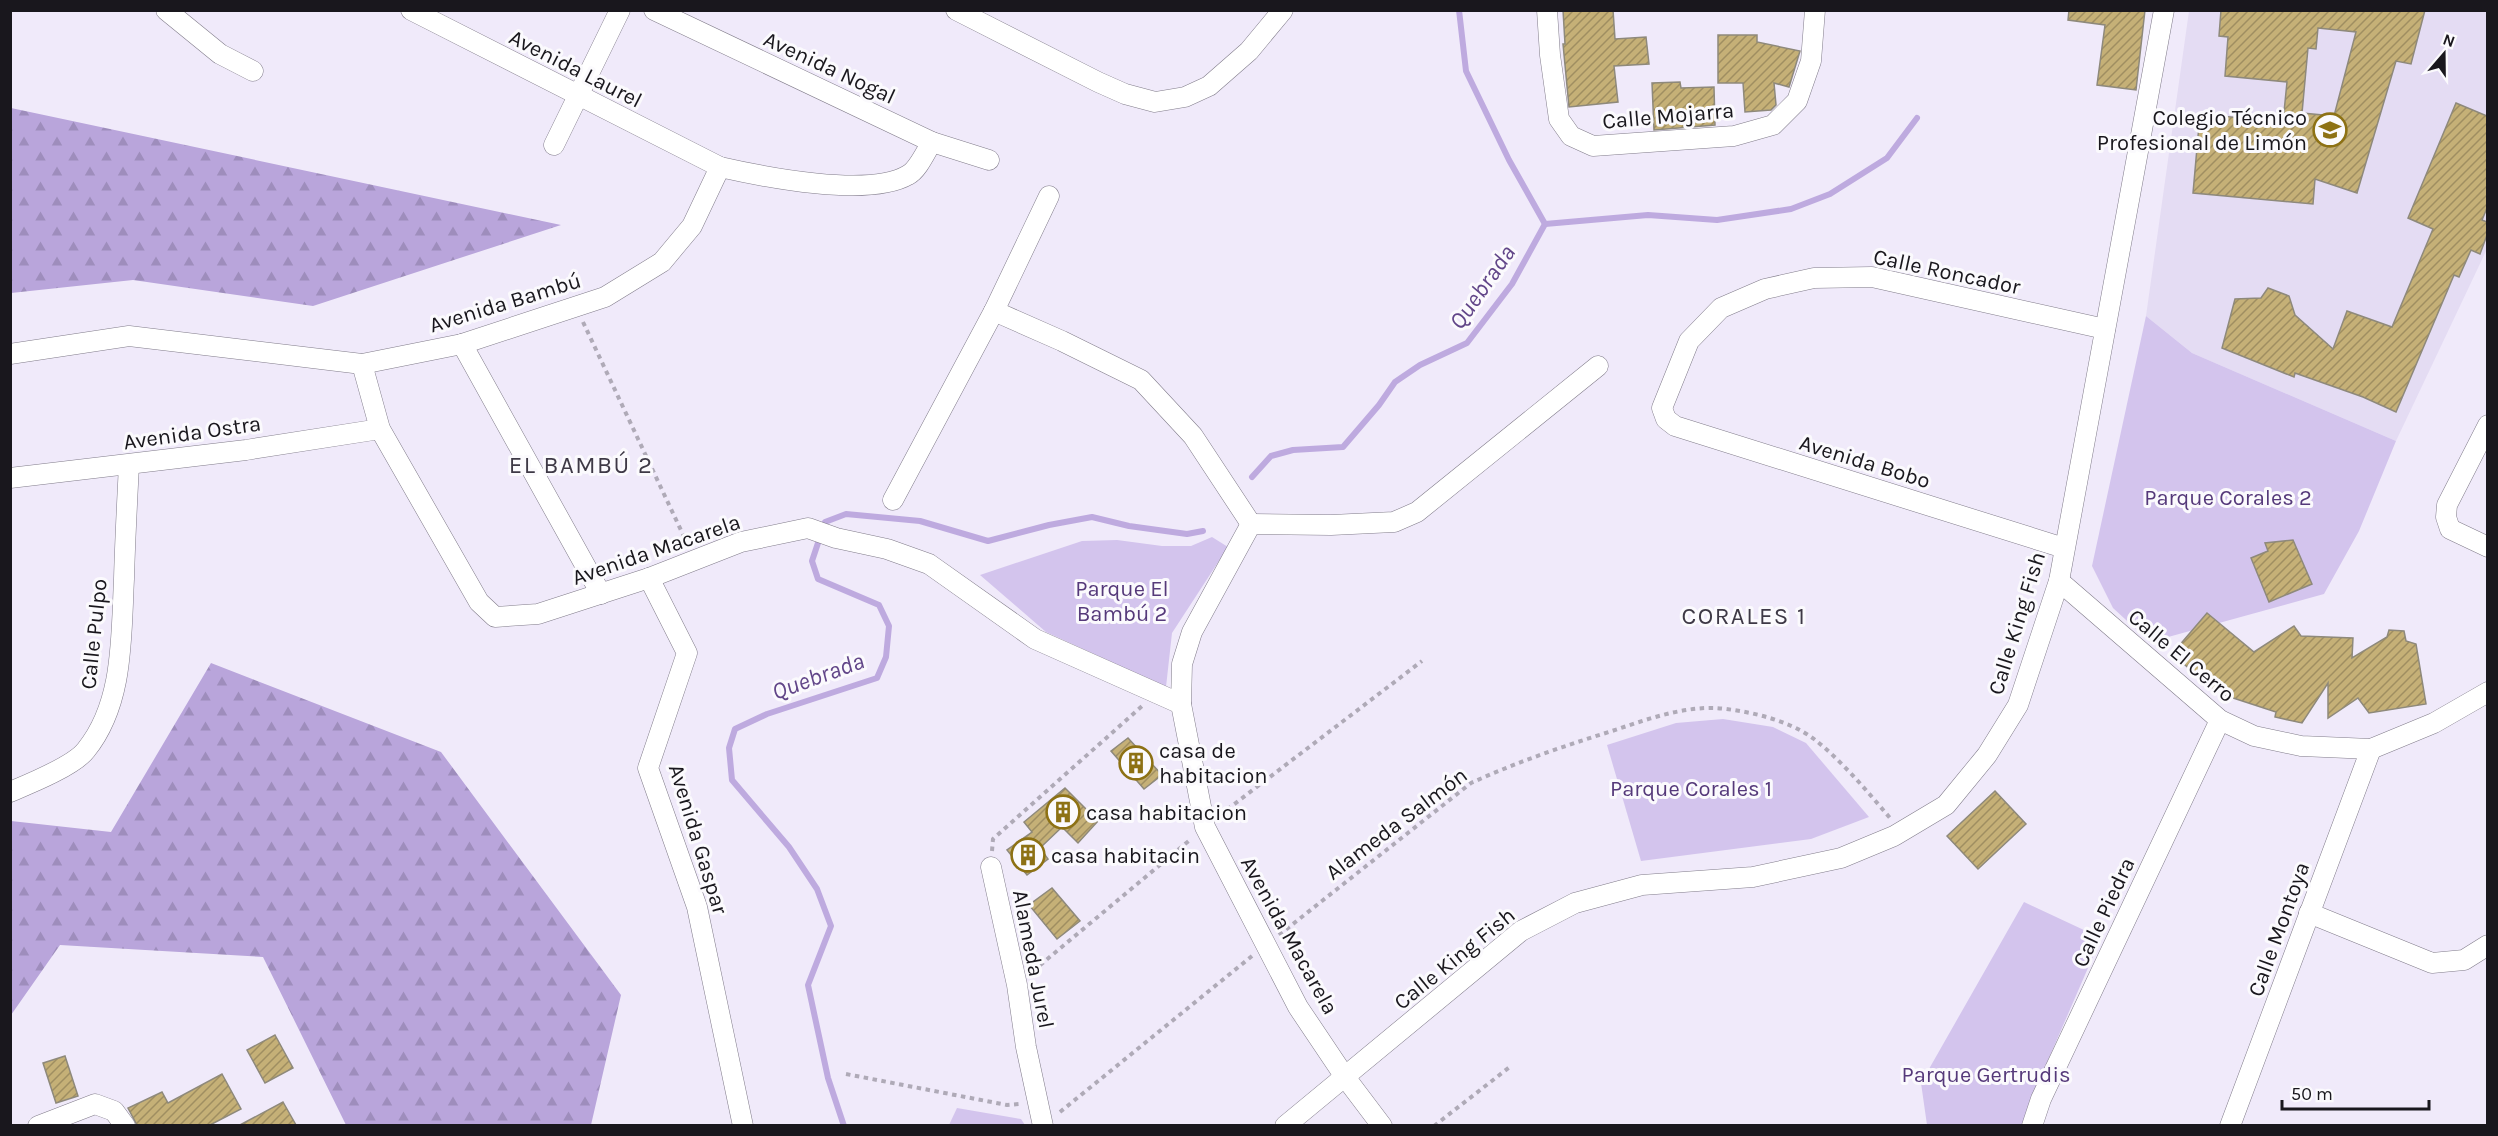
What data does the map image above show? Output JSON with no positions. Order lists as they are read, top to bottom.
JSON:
{
  "streets": {
    "street": [
      "Avenida Nogal",
      "Avenida Laurel",
      "Calle Mojarra",
      "Calle Roncador",
      "Avenida Bambú",
      "Avenida Ostra",
      "Avenida Bobo",
      "Avenida Macarela",
      "Calle King Fish",
      "Calle Pulpo",
      "Calle El Cerro",
      "Avenida Gaspar",
      "Calle Piedra",
      "Calle Montoya",
      "Alameda Jurel"
    ],
    "path": ["Alameda Salmón"]
  },
  "crossings": [
    ["Avenida Laurel", "Avenida Bambú"],
    ["Calle Roncador", "Avenida Bobo"],
    ["Calle Roncador", "Calle King Fish"],
    ["Avenida Bambú", "Avenida Macarela"],
    ["Avenida Ostra", "Avenida Macarela"],
    ["Avenida Ostra", "Calle Pulpo"],
    ["Avenida Bobo", "Calle King Fish"],
    ["Avenida Macarela", "Calle King Fish"],
    ["Avenida Macarela", "Alameda Salmón"],
    ["Avenida Macarela", "Avenida Gaspar"],
    ["Avenida Macarela", "Alameda Jurel"],
    ["Calle King Fish", "Calle El Cerro"],
    ["Calle King Fish", "Alameda Salmón"],
    ["Calle El Cerro", "Calle Piedra"],
    ["Calle El Cerro", "Calle Montoya"],
    ["Alameda Salmón", "Alameda Jurel"]
  ],
  "districts": ["EL BAMBÚ 2", "CORALES 1"],
  "water": ["Quebrada"],
  "parks": [
    "Parque Corales 2",
    "Parque El Bambú 2",
    "Parque Corales 1",
    "Parque Gertrudis"
  ],
  "places": {
    "school or university": ["Colegio Técnico Profesional de Limón"],
    "building": ["casa de habitacion", "casa habitacion", "casa habitacin"]
  },
  "scale_bar": "50 m",
  "north": "top"
}
